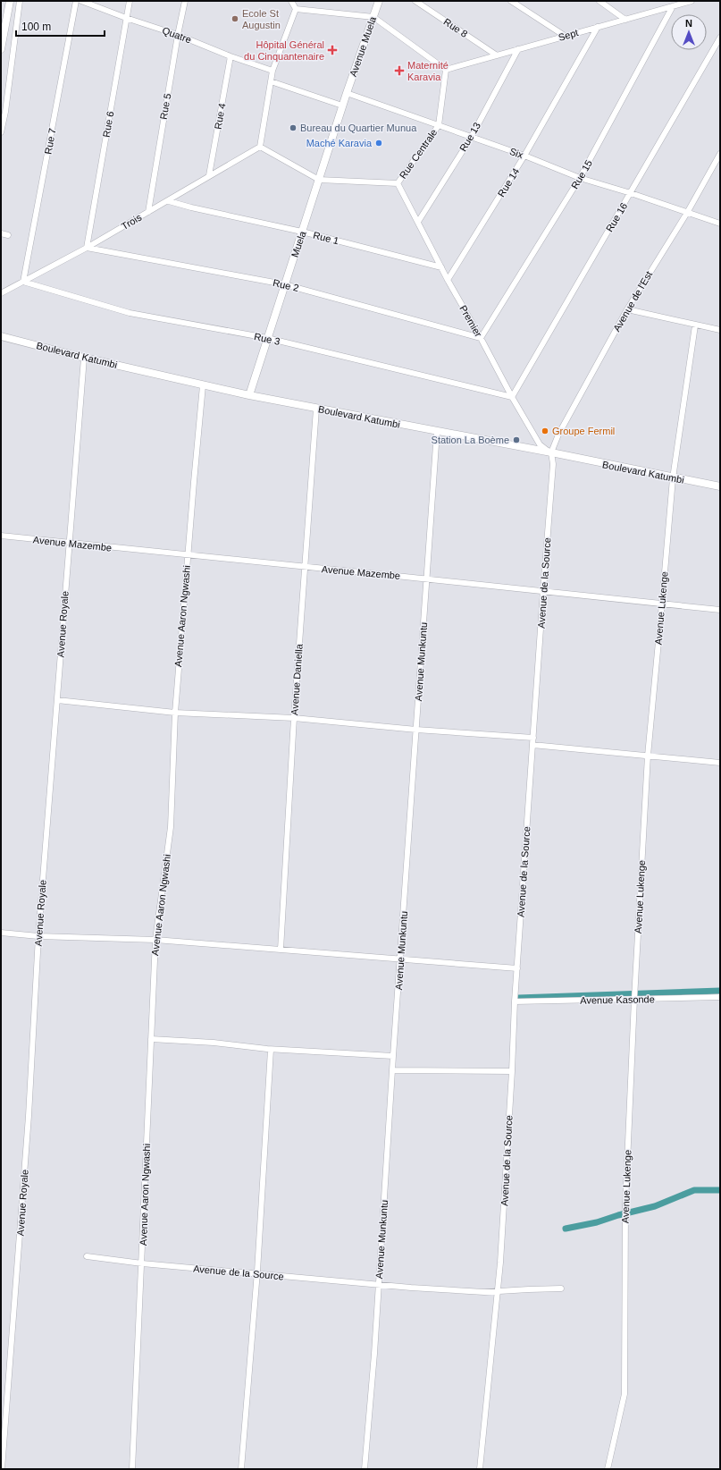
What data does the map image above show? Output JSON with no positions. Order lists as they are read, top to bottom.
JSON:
{
  "streets": {
    "street": [
      "Rue 8",
      "Quatre",
      "Sept",
      "Avenue Muela",
      "Rue 5",
      "Rue 4",
      "Rue 6",
      "Rue 13",
      "Rue 7",
      "Six",
      "Rue Centrale",
      "Rue 15",
      "Rue 14",
      "Rue 16",
      "Trois",
      "Rue 1",
      "Muela",
      "Rue 2",
      "Avenue de l'Est",
      "Premier",
      "Rue 3",
      "Boulevard Katumbi",
      "Avenue Mazembe",
      "Avenue de la Source",
      "Avenue Lukenge",
      "Avenue Aaron Ngwashi",
      "Avenue Royale",
      "Avenue Munkuntu",
      "Avenue Daniella",
      "Avenue Kasonde"
    ]
  },
  "crossings": [
    ["Rue 8", "Sept"],
    ["Quatre", "Rue 5"],
    ["Quatre", "Rue 4"],
    ["Quatre", "Rue 6"],
    ["Sept", "Rue 13"],
    ["Sept", "Rue Centrale"],
    ["Sept", "Rue 15"],
    ["Sept", "Rue 14"],
    ["Avenue Muela", "Six"],
    ["Avenue Muela", "Muela"],
    ["Rue 5", "Trois"],
    ["Rue 4", "Trois"],
    ["Rue 6", "Trois"],
    ["Rue 6", "Rue 2"],
    ["Rue 13", "Six"],
    ["Rue 13", "Premier"],
    ["Rue 7", "Trois"],
    ["Rue 7", "Rue 3"],
    ["Six", "Rue Centrale"],
    ["Six", "Rue 15"],
    ["Six", "Rue 14"],
    ["Six", "Rue 16"],
    ["Six", "Muela"],
    ["Six", "Avenue de l'Est"],
    ["Rue Centrale", "Trois"],
    ["Rue Centrale", "Muela"],
    ["Rue Centrale", "Premier"],
    ["Rue 15", "Rue 2"],
    ["Rue 15", "Premier"],
    ["Rue 14", "Premier"],
    ["Rue 16", "Premier"],
    ["Rue 16", "Rue 3"],
    ["Trois", "Rue 1"],
    ["Trois", "Rue 2"],
    ["Trois", "Rue 3"],
    ["Rue 1", "Muela"],
    ["Rue 1", "Premier"],
    ["Muela", "Rue 2"],
    ["Muela", "Rue 3"],
    ["Muela", "Boulevard Katumbi"],
    ["Rue 2", "Premier"],
    ["Avenue de l'Est", "Premier"],
    ["Avenue de l'Est", "Boulevard Katumbi"],
    ["Avenue de l'Est", "Avenue de la Source"],
    ["Premier", "Rue 3"],
    ["Premier", "Boulevard Katumbi"],
    ["Premier", "Avenue de la Source"],
    ["Boulevard Katumbi", "Avenue de la Source"],
    ["Boulevard Katumbi", "Avenue Lukenge"],
    ["Boulevard Katumbi", "Avenue Aaron Ngwashi"],
    ["Boulevard Katumbi", "Avenue Royale"],
    ["Boulevard Katumbi", "Avenue Munkuntu"],
    ["Boulevard Katumbi", "Avenue Daniella"],
    ["Avenue Mazembe", "Avenue de la Source"],
    ["Avenue Mazembe", "Avenue Lukenge"],
    ["Avenue Mazembe", "Avenue Aaron Ngwashi"],
    ["Avenue Mazembe", "Avenue Royale"],
    ["Avenue Mazembe", "Avenue Munkuntu"],
    ["Avenue Mazembe", "Avenue Daniella"],
    ["Avenue de la Source", "Avenue Aaron Ngwashi"],
    ["Avenue de la Source", "Avenue Munkuntu"],
    ["Avenue de la Source", "Avenue Kasonde"],
    ["Avenue Lukenge", "Avenue Kasonde"]
  ],
  "places": {
    "other": [
      "Ecole St Augustin",
      "Bureau du Quartier Munua",
      "Maché Karavia",
      "Groupe Fermil",
      "Station La Boème"
    ],
    "health": ["Hôpital Général du Cinquantenaire", "Maternité Karavia"]
  },
  "scale_bar": "100 m",
  "north": "top"
}
